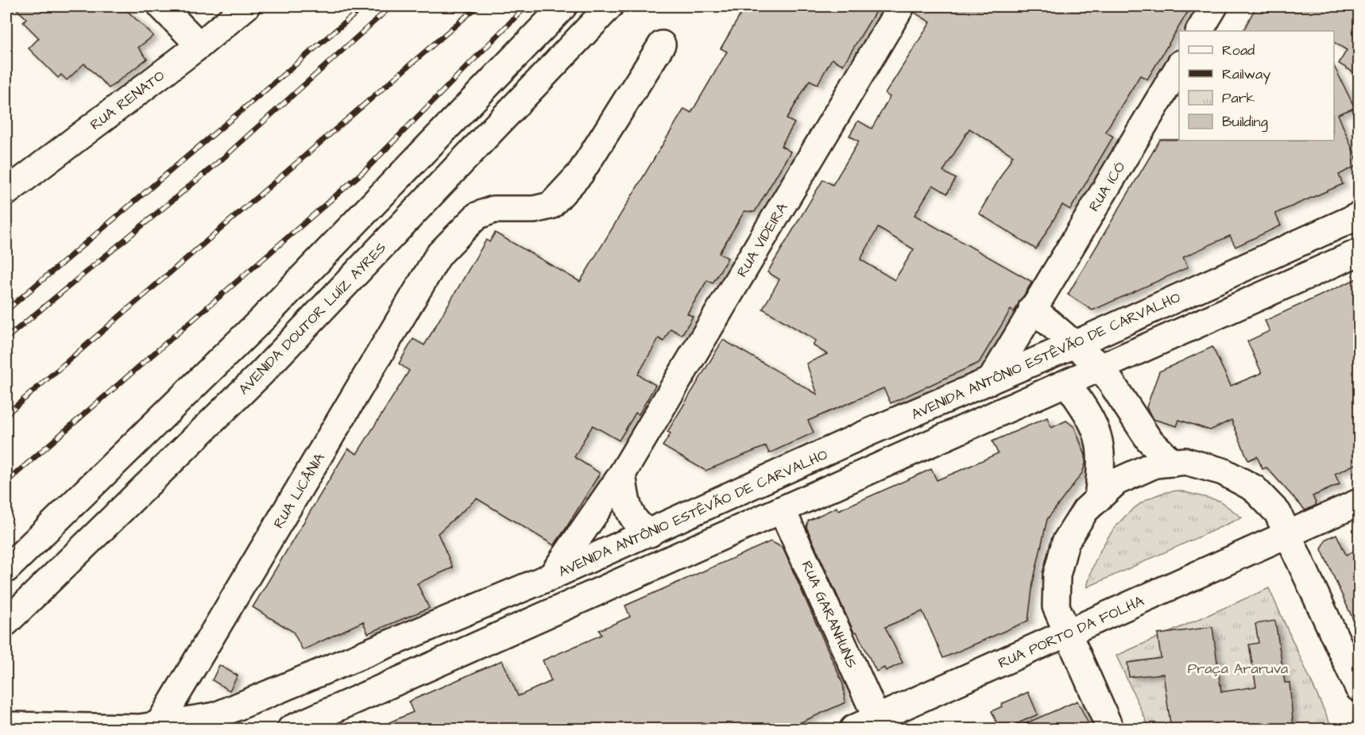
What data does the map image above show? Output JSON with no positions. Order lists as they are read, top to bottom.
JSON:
{
  "streets": {
    "main road": [
      "RUA RENATO",
      "RUA ICÓ",
      "RUA VIDEIRA",
      "AVENIDA DOUTOR LUÍZ AYRES",
      "AVENIDA ANTÔNIO ESTÊVÃO DE CARVALHO",
      "RUA LICÂNIA",
      "RUA GARANHUNS",
      "RUA PORTO DA FOLHA"
    ]
  },
  "crossings": [
    ["RUA ICÓ", "AVENIDA ANTÔNIO ESTÊVÃO DE CARVALHO"],
    ["RUA VIDEIRA", "AVENIDA ANTÔNIO ESTÊVÃO DE CARVALHO"],
    ["AVENIDA ANTÔNIO ESTÊVÃO DE CARVALHO", "RUA LICÂNIA"],
    ["RUA GARANHUNS", "RUA PORTO DA FOLHA"]
  ],
  "parks": ["Praça Araruva"],
  "legend": [
    "Road",
    "Railway",
    "Park",
    "Building"
  ]
}
